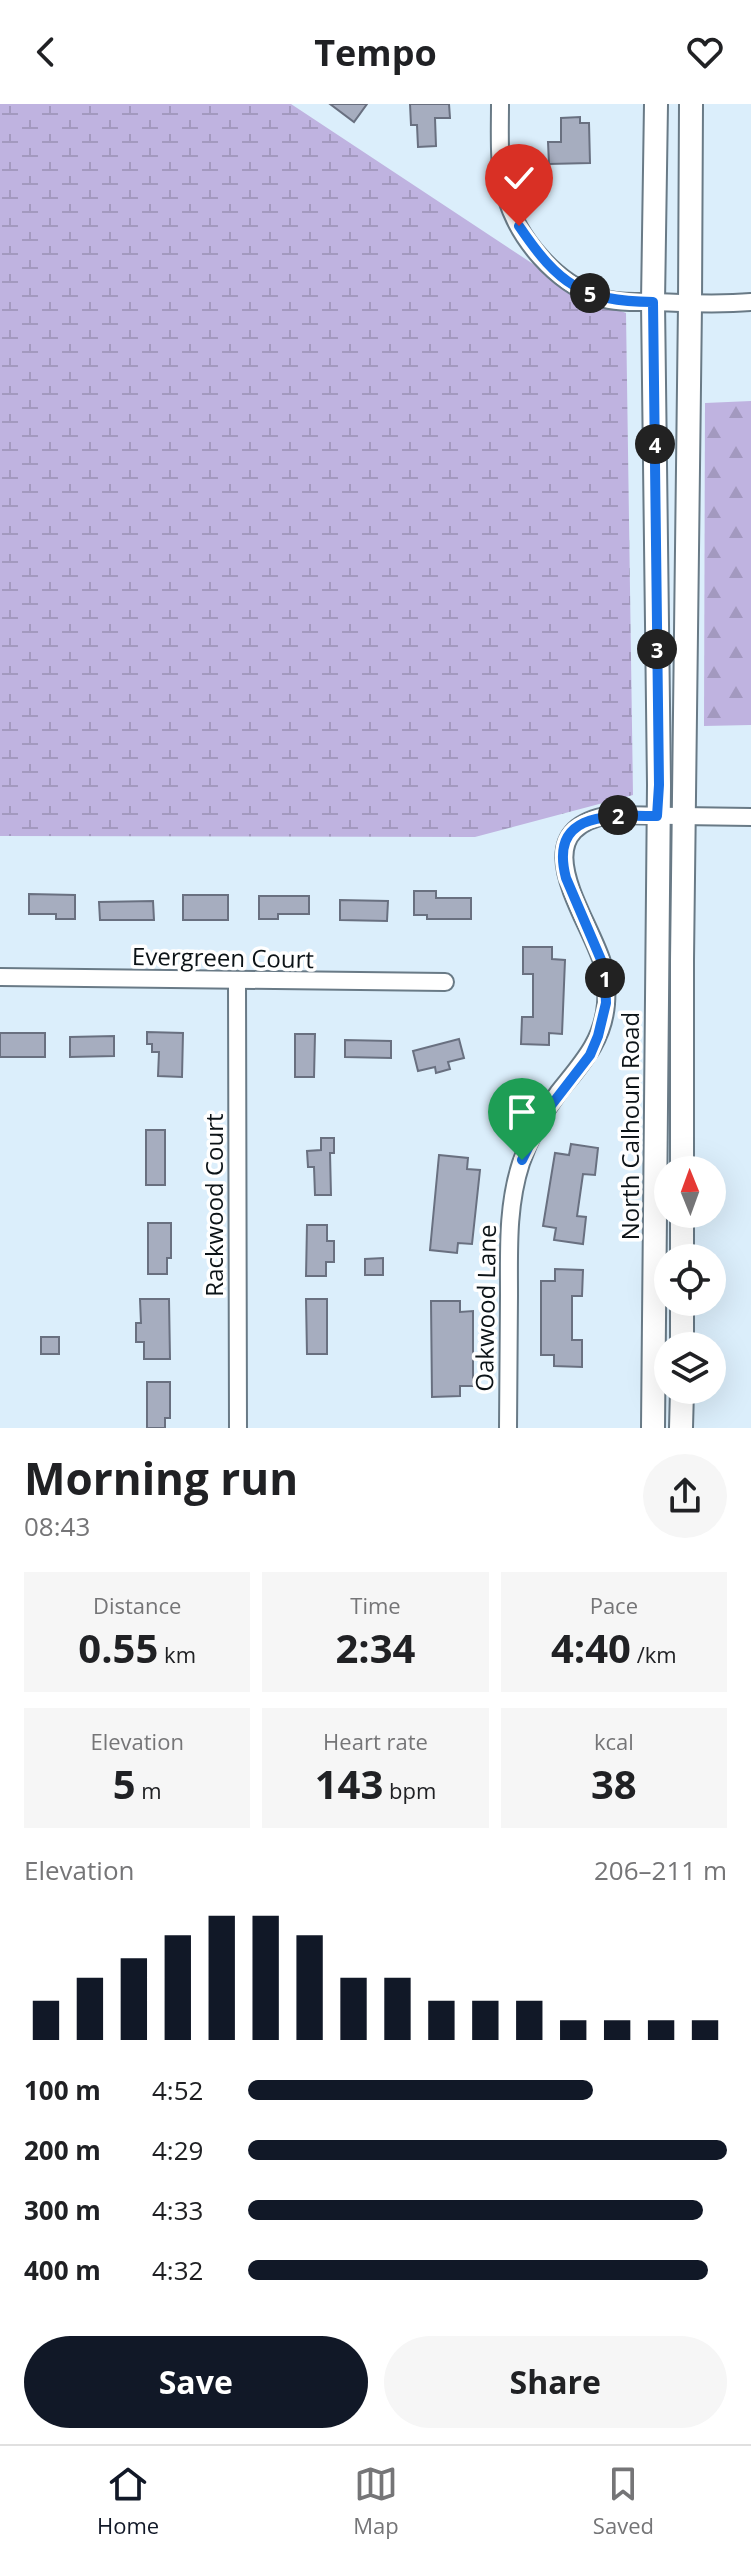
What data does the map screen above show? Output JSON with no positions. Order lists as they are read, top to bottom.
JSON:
{
  "streets": {
    "main road": ["North Calhoun Road"],
    "street": ["Evergreen Court", "Rackwood Court", "Oakwood Lane"]
  },
  "crossings": [
    ["Evergreen Court", "Rackwood Court"],
    ["North Calhoun Road", "Oakwood Lane"]
  ],
  "north": "top",
  "page": {
    "header": "Tempo",
    "pins": [
      "5",
      "4",
      "3",
      "2",
      "1"
    ],
    "heading": ["Morning run", "08:43"],
    "stats": [
      ["Distance", "0.55 km"],
      ["Time", "2:34"],
      ["Pace", "4:40 /km"],
      ["Elevation", "5 m"],
      ["Heart rate", "143 bpm"],
      ["kcal", "38"]
    ],
    "chart": ["Elevation", "206–211 m"],
    "list": [
      {
        "name": "100 m",
        "note": "4:52"
      },
      {
        "name": "200 m",
        "note": "4:29"
      },
      {
        "name": "300 m",
        "note": "4:33"
      },
      {
        "name": "400 m",
        "note": "4:32"
      }
    ],
    "buttons": ["Save", "Share"],
    "tabs": ["Home", "Map", "Saved"]
  }
}
